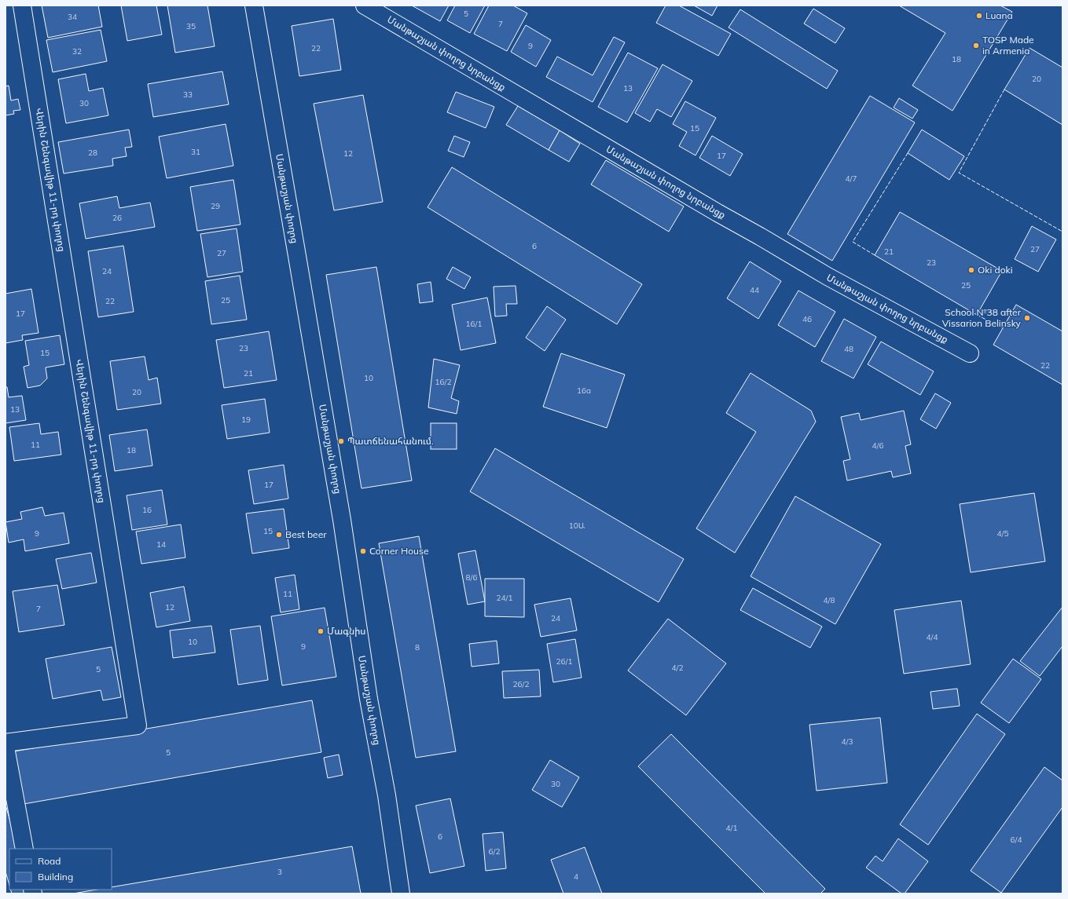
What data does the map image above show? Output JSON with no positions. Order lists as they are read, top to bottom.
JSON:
{
  "streets": {
    "street": ["Մանթաշյան փողոց նրբանցք", "Վերին Շենգավիթ 11-րդ փողոց", "Մանթաշյան փողոց"]
  },
  "places": [
    "Luana",
    "TOSP Made in Armenia",
    "Oki doki",
    "School №38 after Vissarion Belinsky",
    "Պատճենահանում.",
    "Best beer",
    "Corner House",
    "Մագնիս"
  ],
  "house_numbers": [
    "5",
    "34",
    "7",
    "35",
    "9",
    "22",
    "32",
    "18",
    "20",
    "13",
    "33",
    "30",
    "15",
    "31",
    "28",
    "12",
    "17",
    "4/7",
    "29",
    "26",
    "6",
    "27",
    "21",
    "27",
    "23",
    "24",
    "25",
    "44",
    "25",
    "22",
    "17",
    "46",
    "16/1",
    "23",
    "48",
    "15",
    "22",
    "21",
    "10",
    "16/2",
    "16a",
    "20",
    "13",
    "19",
    "11",
    "4/6",
    "18",
    "17",
    "16",
    "10Ա",
    "15",
    "9",
    "4/5",
    "14",
    "8/6",
    "11",
    "24/1",
    "4/8",
    "12",
    "7",
    "24",
    "4/4",
    "10",
    "9",
    "8",
    "26/1",
    "4/2",
    "5",
    "26/2",
    "4/3",
    "5",
    "30",
    "4/1",
    "6",
    "6/4",
    "6/2",
    "3",
    "4"
  ],
  "legend": ["Road", "Building"]
}
